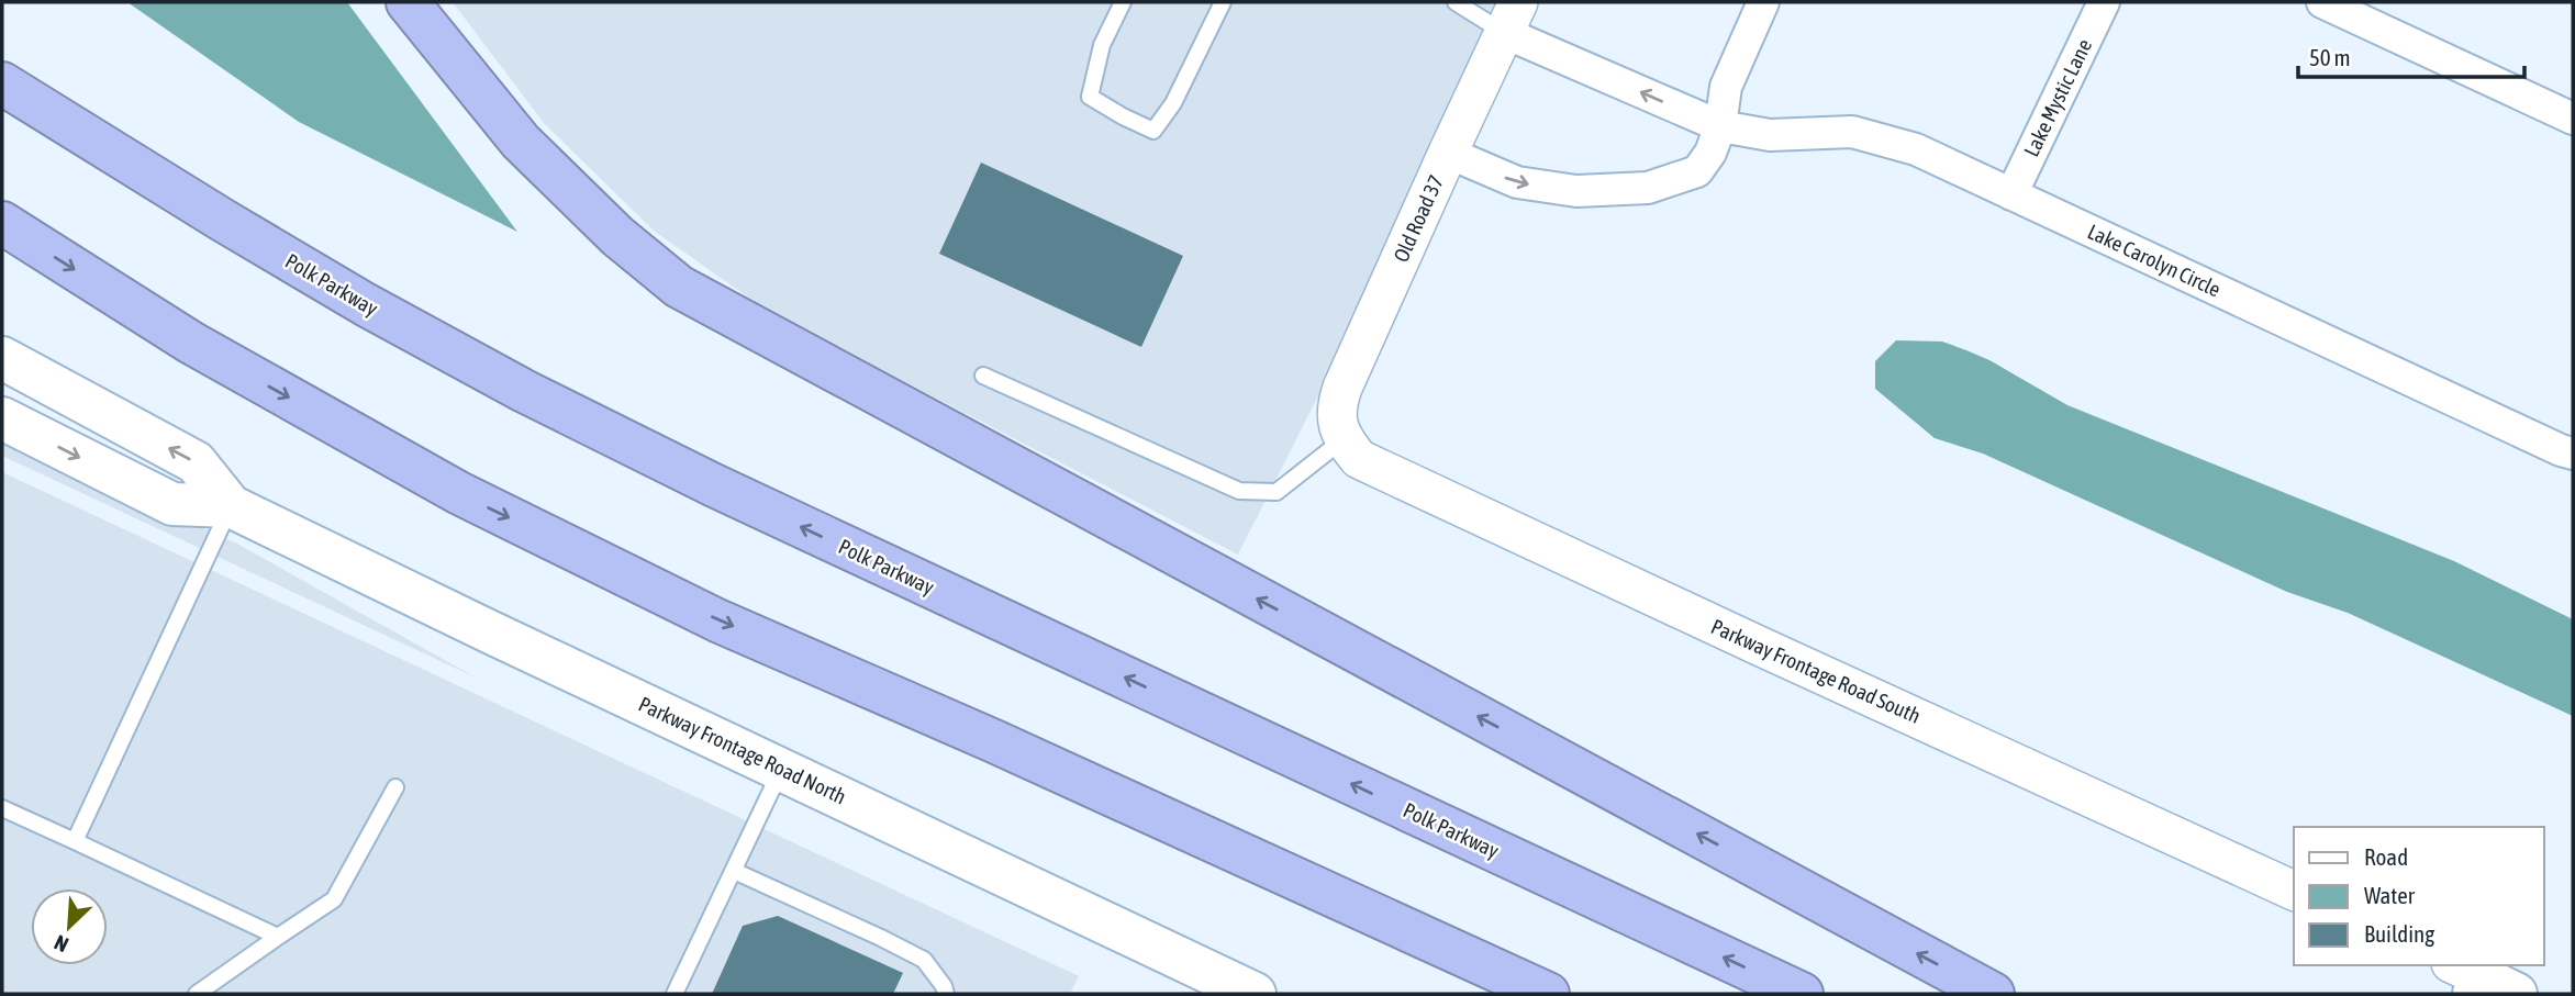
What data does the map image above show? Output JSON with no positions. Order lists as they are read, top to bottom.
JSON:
{
  "streets": {
    "highway": ["Polk Parkway"],
    "main road": ["Parkway Frontage Road North"],
    "street": [
      "Lake Mystic Lane",
      "Old Road 37",
      "Lake Carolyn Circle",
      "Parkway Frontage Road South"
    ]
  },
  "crossings": [
    ["Lake Mystic Lane", "Lake Carolyn Circle"],
    ["Old Road 37", "Lake Carolyn Circle"],
    ["Old Road 37", "Parkway Frontage Road South"]
  ],
  "legend": ["Road", "Water", "Building"],
  "scale_bar": "50 m",
  "north": "bottom left"
}
